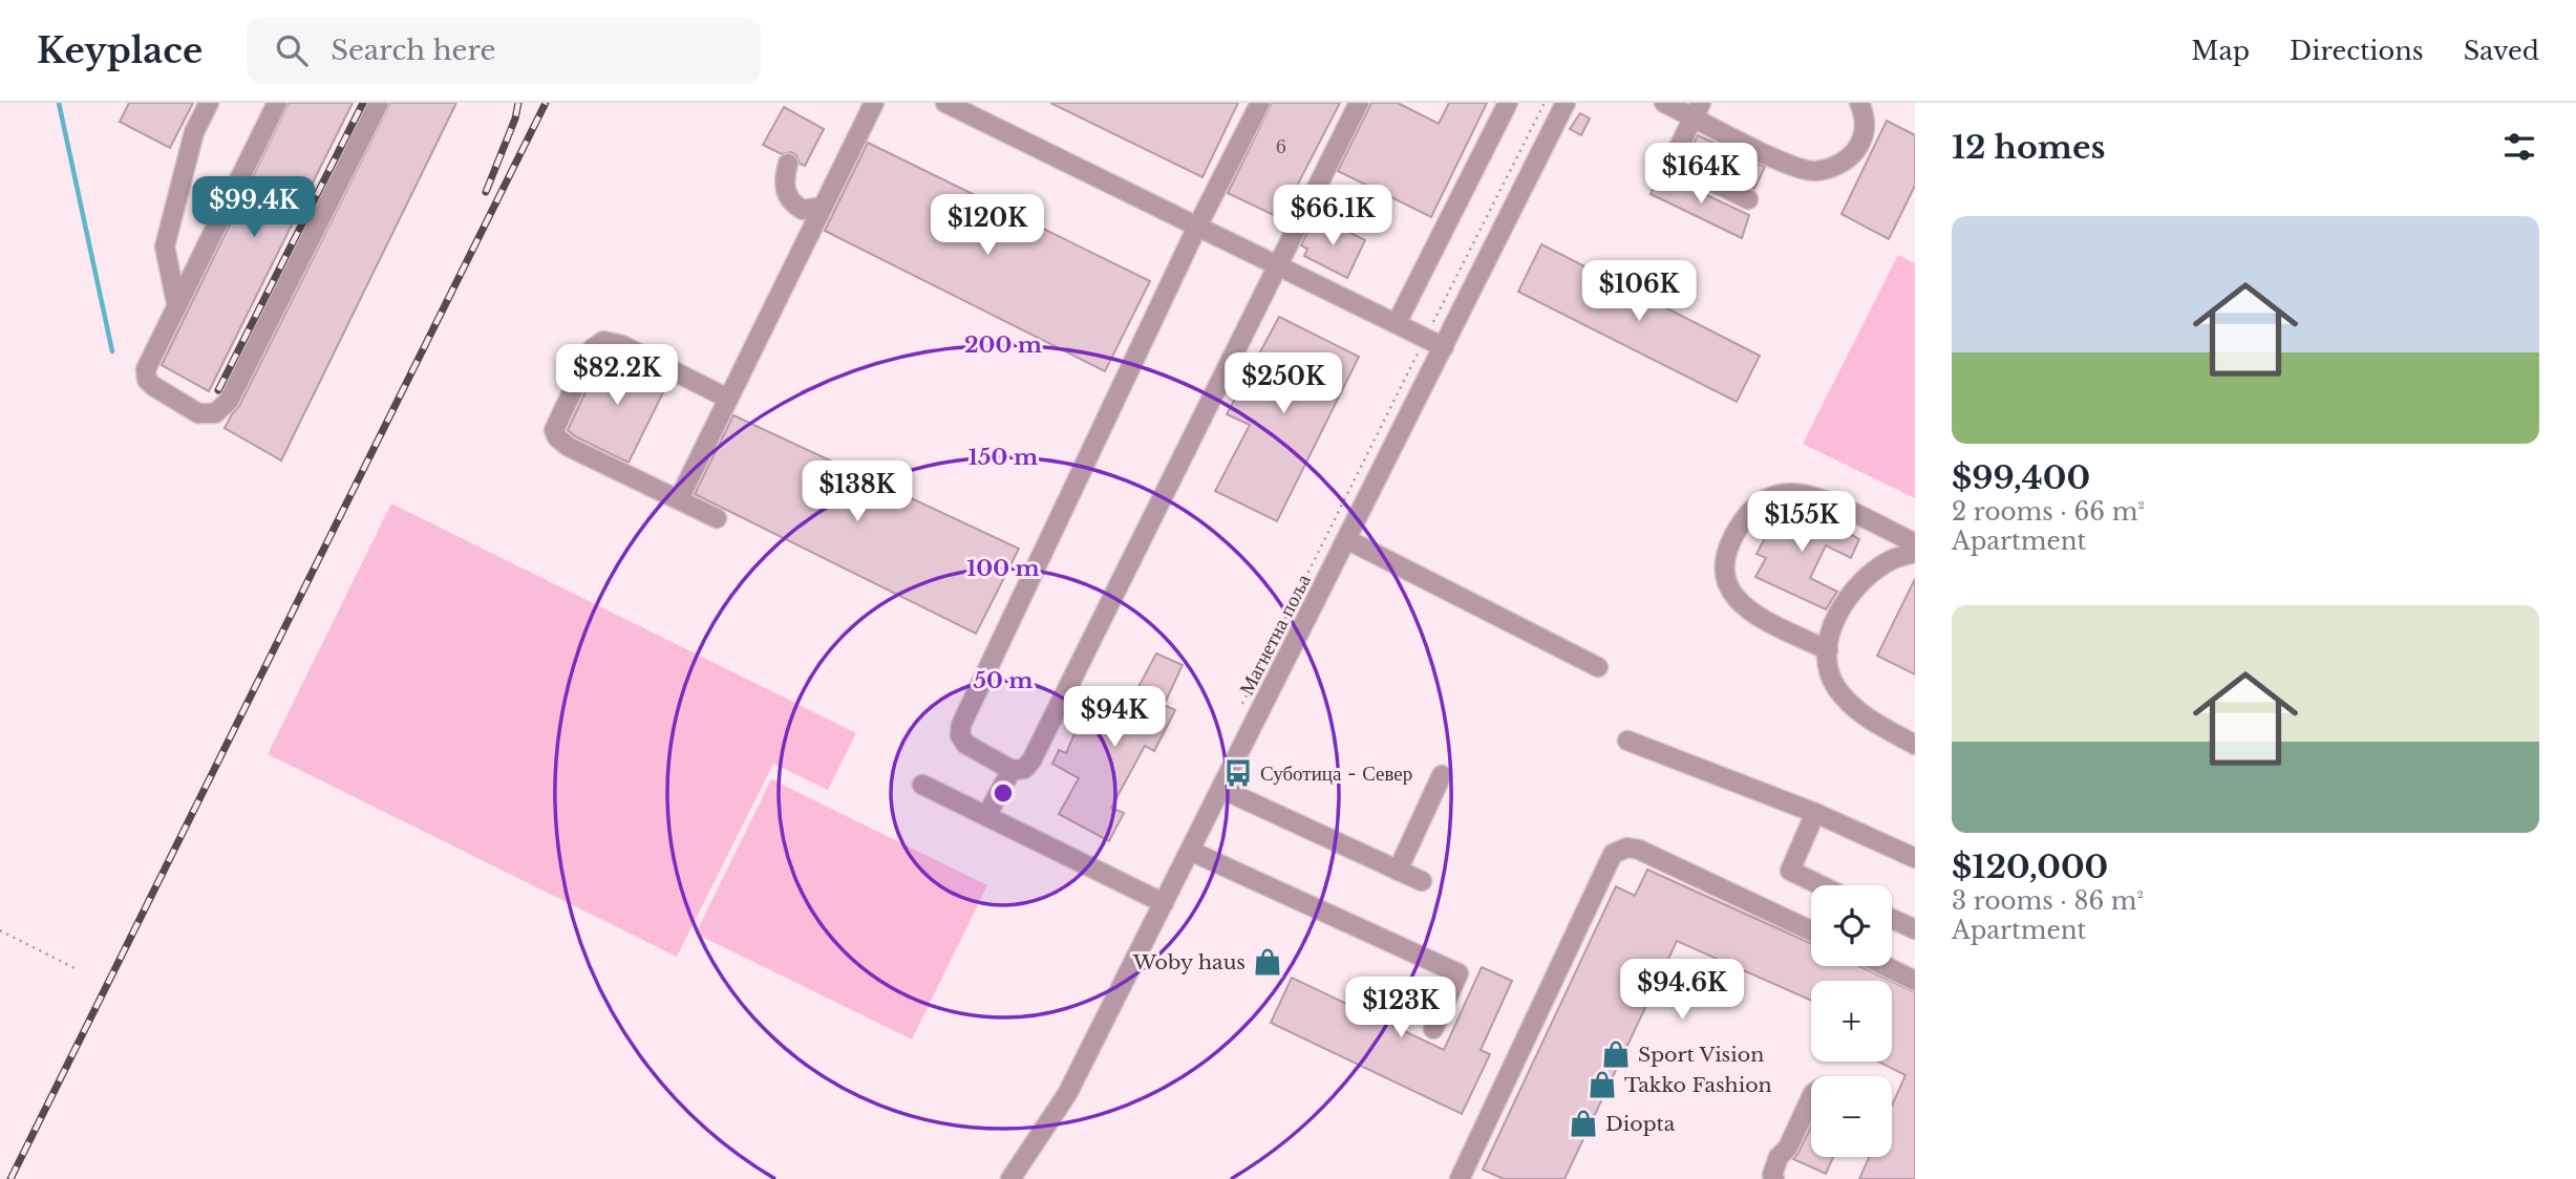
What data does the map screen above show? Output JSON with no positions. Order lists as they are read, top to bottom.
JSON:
{
  "streets": {
    "street": ["Магнетна поља"]
  },
  "places": {
    "bus stop": ["Суботица - Север"],
    "shop": [
      "Woby haus",
      "Sport Vision",
      "Takko Fashion",
      "Diopta"
    ]
  },
  "house_numbers": ["6"],
  "page": {
    "header": "Keyplace",
    "search": "Search here",
    "nav": ["Map", "Directions", "Saved"],
    "heading": "12 homes",
    "price": [
      "$164K",
      "$99.4K",
      "$66.1K",
      "$120K",
      "$106K",
      "$82.2K",
      "$250K",
      "$138K",
      "$155K",
      "$94K",
      "$94.6K",
      "$123K"
    ],
    "list": [
      {
        "name": "$99,400",
        "note": "2 rooms · 66 m² · Apartment"
      },
      {
        "name": "$120,000",
        "note": "3 rooms · 86 m² · Apartment"
      }
    ],
    "map_buttons": ["+", "−"]
  },
  "rings": [
    "200 m",
    "150 m",
    "100 m",
    "50 m"
  ]
}
